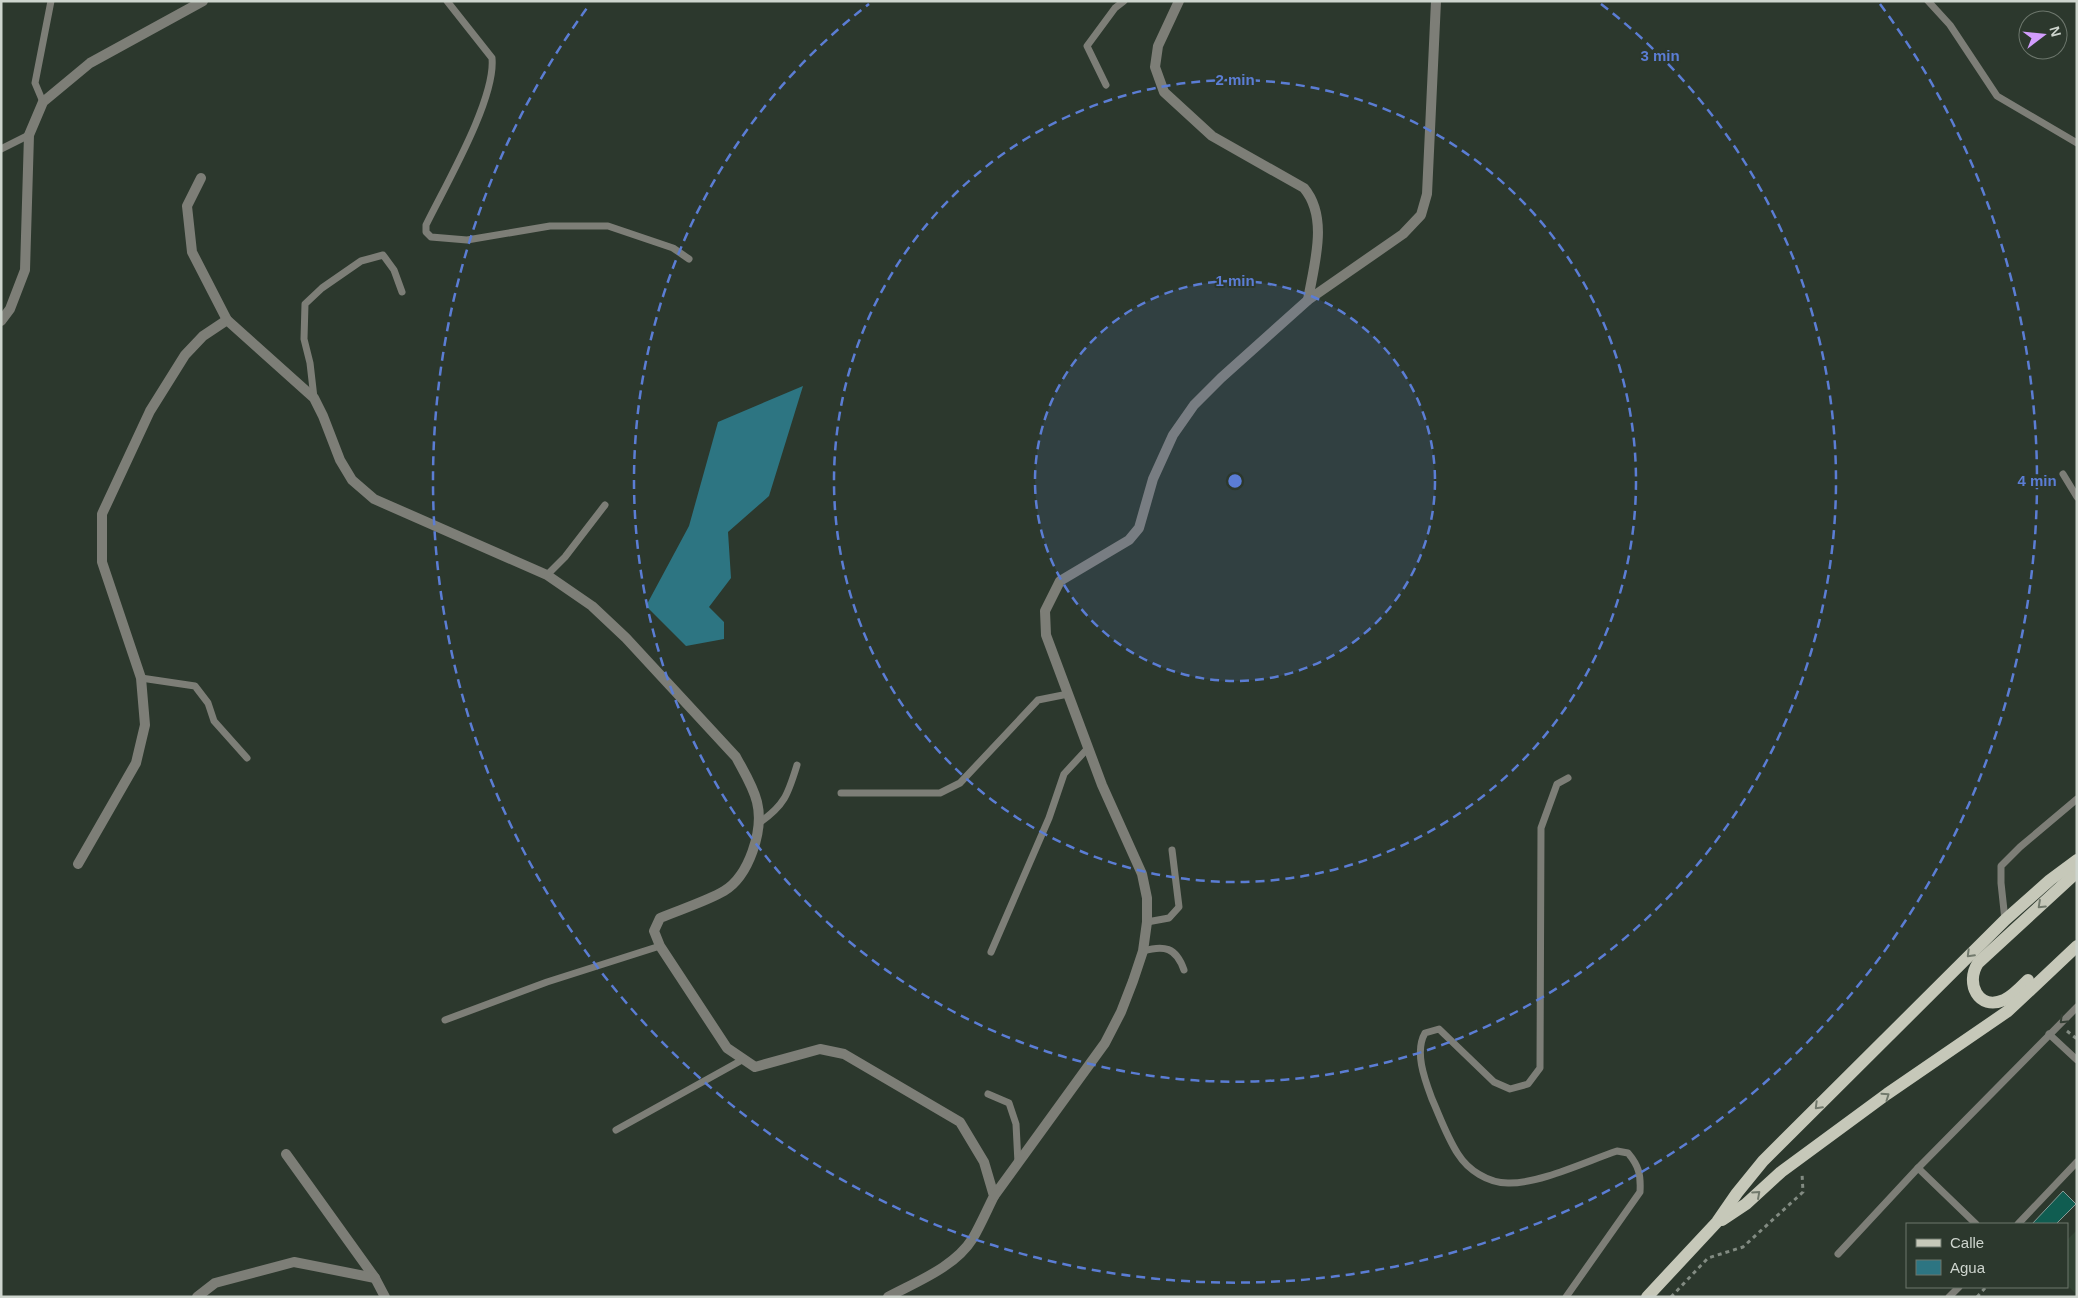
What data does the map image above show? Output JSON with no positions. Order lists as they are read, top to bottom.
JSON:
{
  "legend": ["Calle", "Agua"],
  "north": "right",
  "rings": [
    "3 min",
    "2 min",
    "1 min",
    "4 min"
  ]
}
